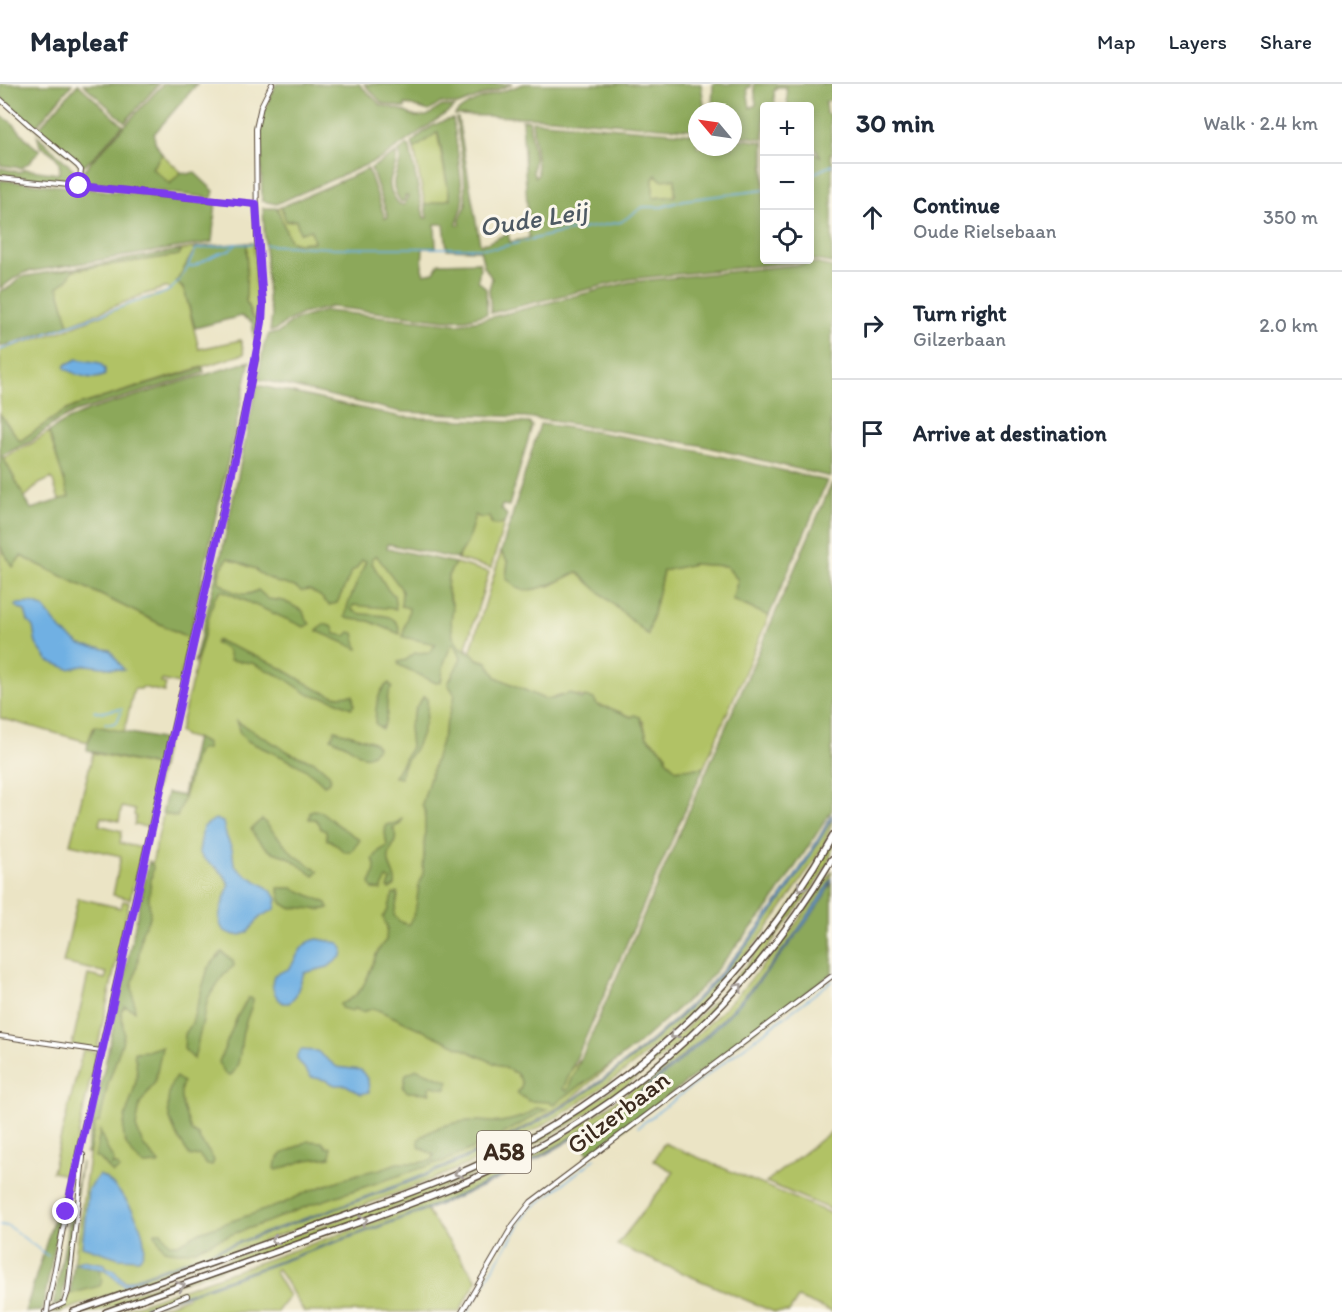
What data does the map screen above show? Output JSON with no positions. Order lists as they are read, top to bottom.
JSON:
{
  "streets": {
    "highway": ["A58"],
    "street": ["Gilzerbaan"]
  },
  "water": ["Oude Leij"],
  "north": "top left",
  "page": {
    "header": "Mapleaf",
    "nav": ["Map", "Layers", "Share"],
    "heading": ["30 min", "Walk · 2.4 km"],
    "map_buttons": ["+", "−"],
    "list": [
      ["Continue", "Oude Rielsebaan", "350 m"],
      ["Turn right", "Gilzerbaan", "2.0 km"],
      "Arrive at destination"
    ]
  }
}
